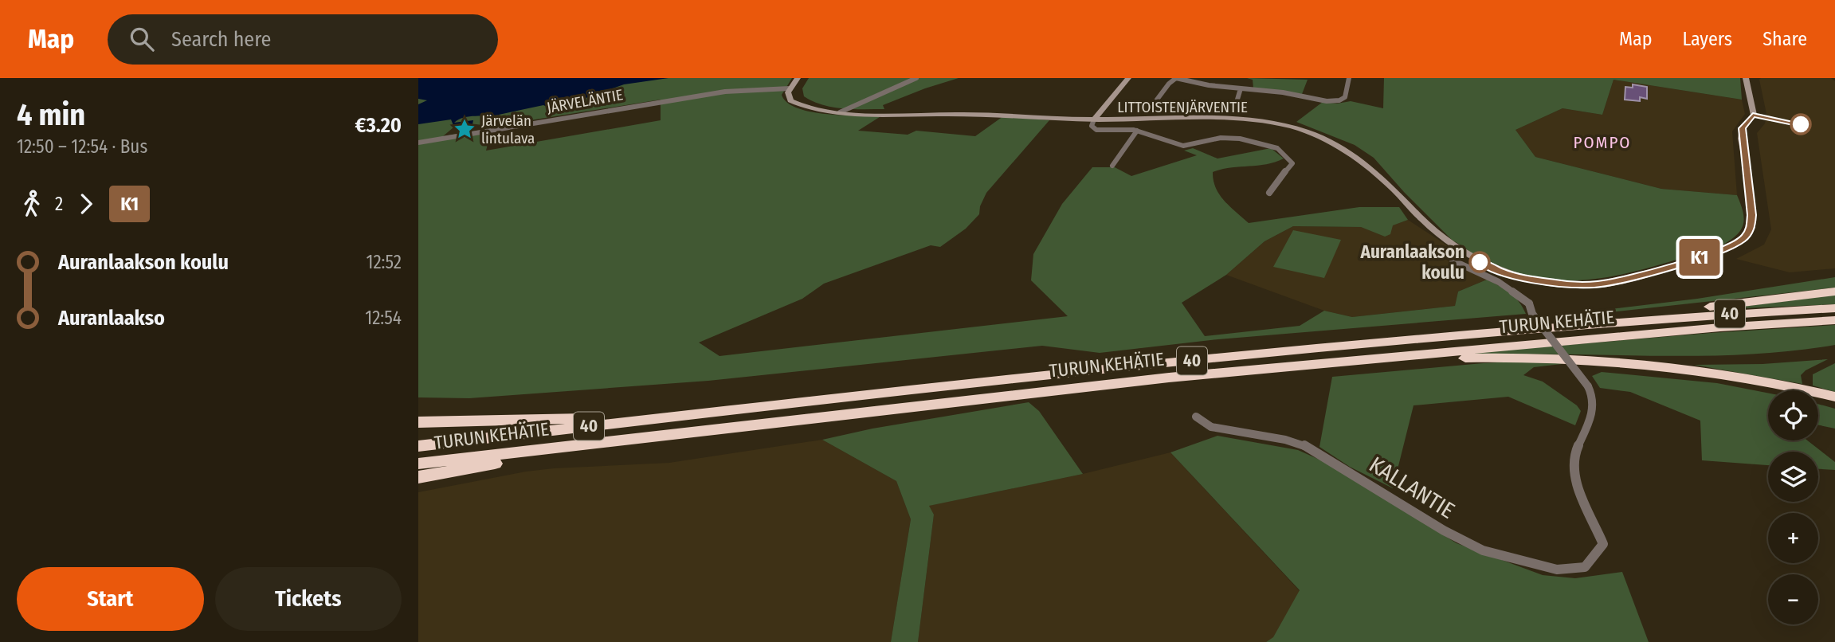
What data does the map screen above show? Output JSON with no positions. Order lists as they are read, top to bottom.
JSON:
{
  "streets": {
    "highway": ["40", "TURUN KEHÄTIE"],
    "street": ["JÄRVELÄNTIE", "LITTOISTENJÄRVENTIE", "KALLANTIE"]
  },
  "crossings": [
    ["JÄRVELÄNTIE", "LITTOISTENJÄRVENTIE"],
    ["LITTOISTENJÄRVENTIE", "KALLANTIE"]
  ],
  "districts": ["POMPO"],
  "places": {
    "place": ["Järvelän lintulava"],
    "other": ["Auranlaakson koulu"]
  },
  "lines": ["bus line K1"],
  "page": {
    "header": "Map",
    "search": "Search here",
    "nav": ["Map", "Layers", "Share"],
    "heading": ["4 min", "12:50 – 12:54 · Bus", "€3.20"],
    "on_map": "K1",
    "legs": ["2", "K1"],
    "list": [
      {
        "name": "Auranlaakson koulu",
        "value": "12:52"
      },
      {
        "name": "Auranlaakso",
        "value": "12:54"
      }
    ],
    "map_buttons": ["+", "−"],
    "buttons": ["Start", "Tickets"]
  }
}
